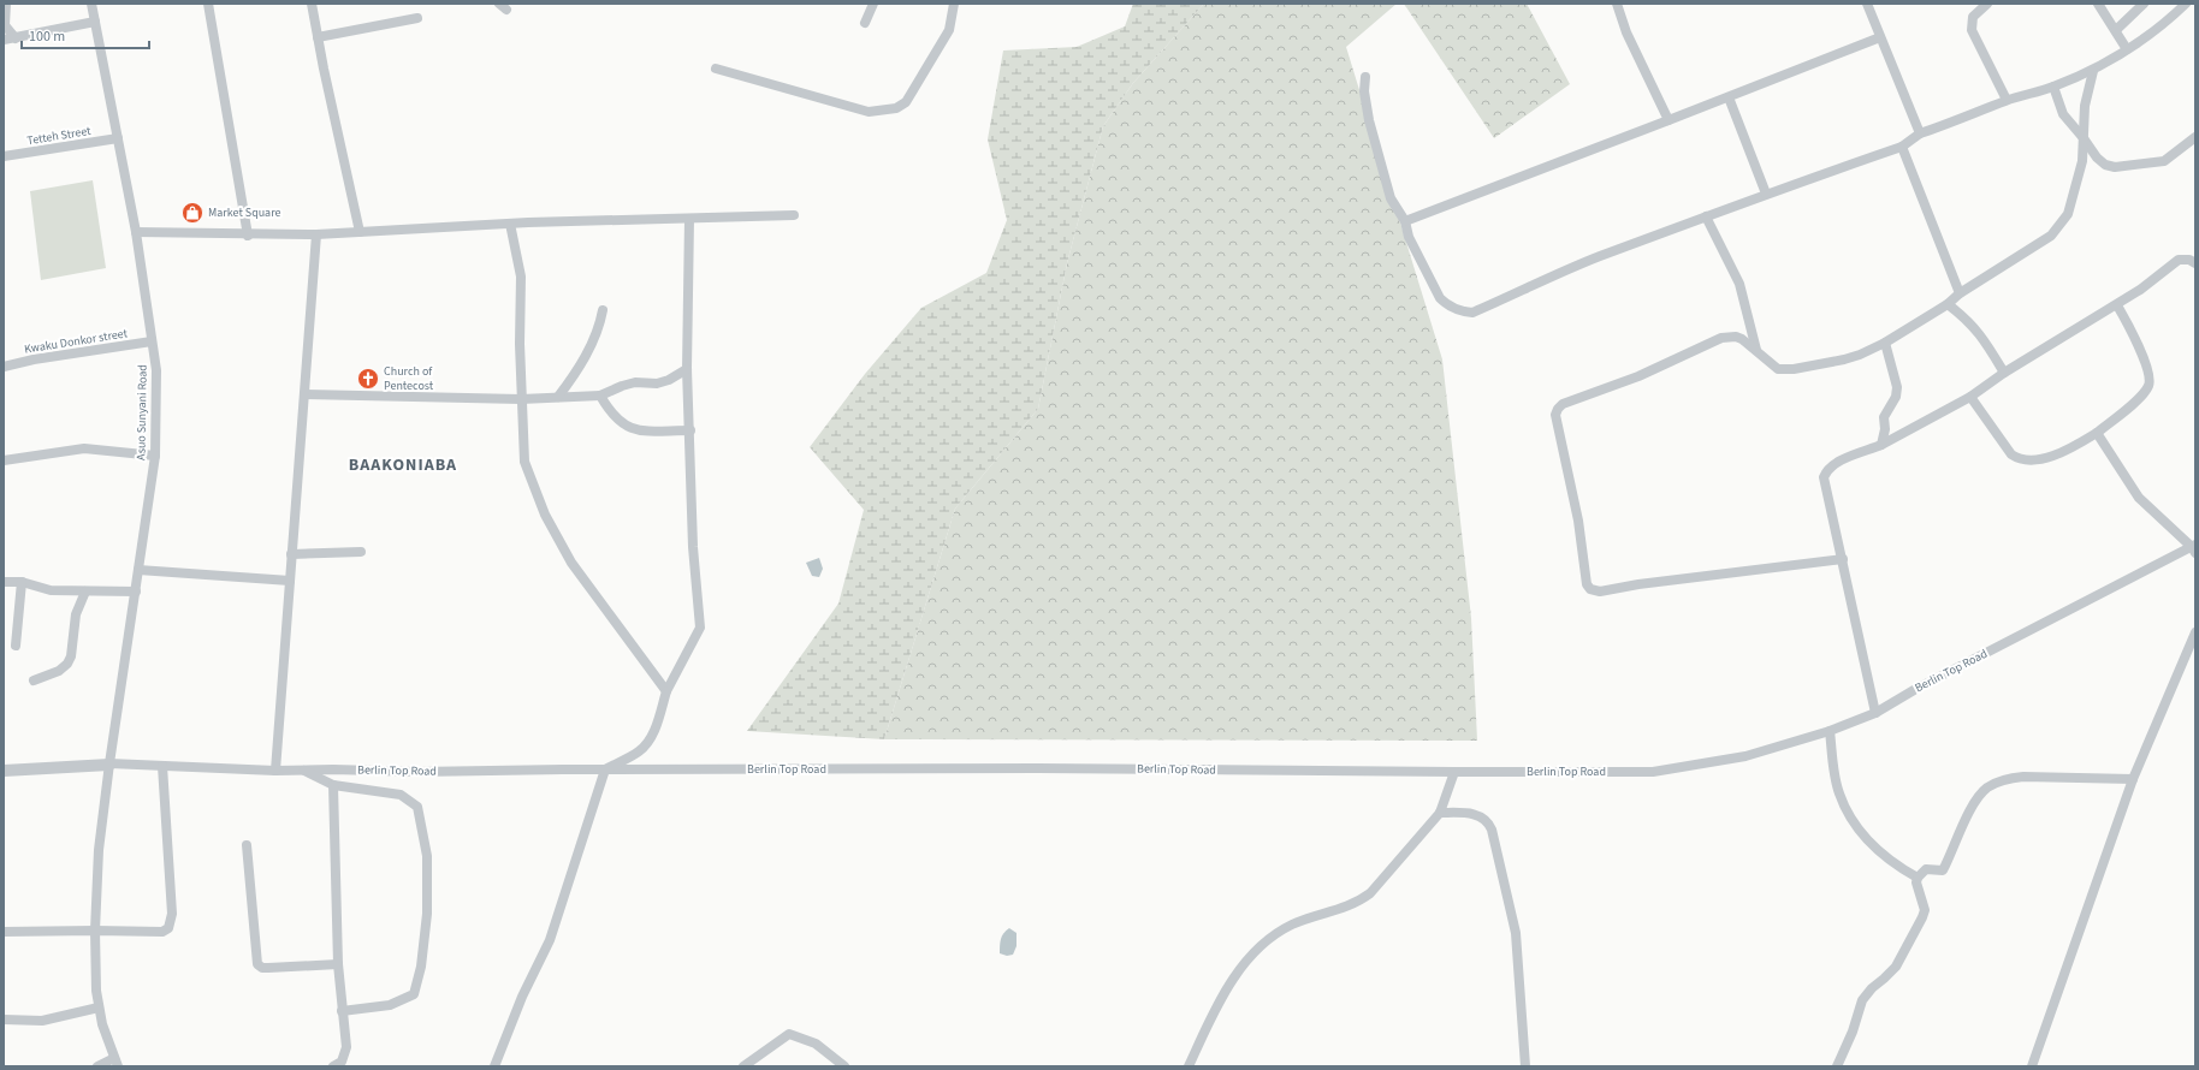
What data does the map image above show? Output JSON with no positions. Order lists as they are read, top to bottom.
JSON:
{
  "streets": {
    "street": [
      "Tetteh Street",
      "Kwaku Donkor street",
      "Asuo Sunyani Road",
      "Berlin Top Road"
    ]
  },
  "crossings": [
    ["Tetteh Street", "Asuo Sunyani Road"],
    ["Kwaku Donkor street", "Asuo Sunyani Road"],
    ["Asuo Sunyani Road", "Berlin Top Road"]
  ],
  "districts": ["BAAKONIABA"],
  "places": {
    "shop": ["Market Square"],
    "church": ["Church of Pentecost"]
  },
  "scale_bar": "100 m"
}
